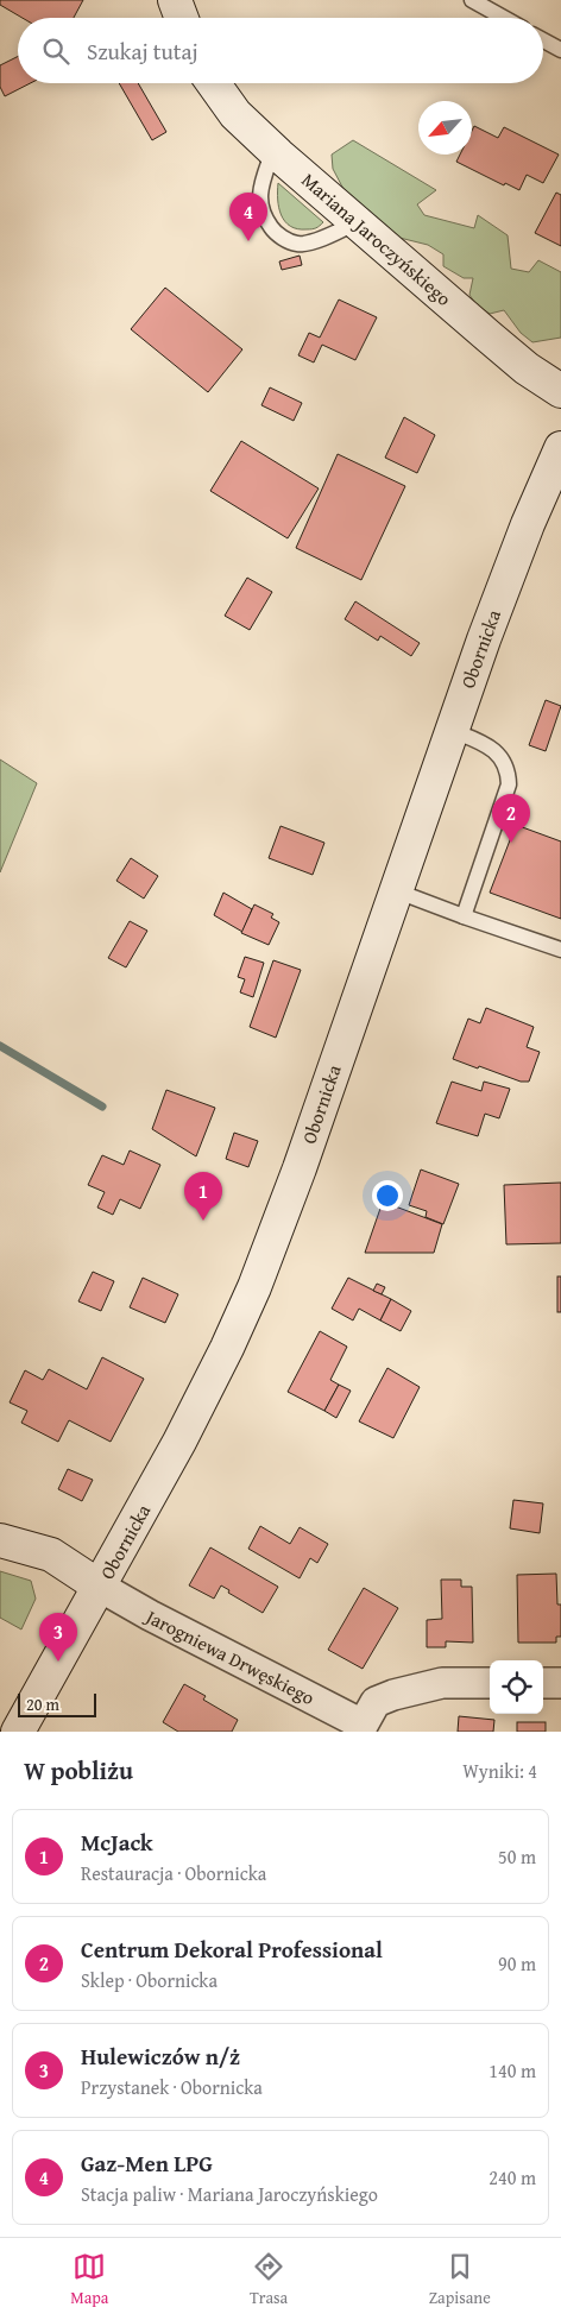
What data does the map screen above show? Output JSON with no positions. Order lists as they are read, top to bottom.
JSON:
{
  "streets": {
    "main road": ["Mariana Jaroczyńskiego", "Obornicka"],
    "street": ["Jarogniewa Drwęskiego"]
  },
  "crossings": [
    ["Obornicka", "Jarogniewa Drwęskiego"]
  ],
  "scale_bar": "20 m",
  "north": "bottom left",
  "page": {
    "search": "Szukaj tutaj",
    "pins": [
      "4",
      "2",
      "1",
      "3"
    ],
    "scale": "20 m",
    "heading": ["W pobliżu", "Wyniki: 4"],
    "list": [
      {
        "mark": "1",
        "name": "McJack",
        "note": "Restauracja · Obornicka",
        "value": "50 m"
      },
      {
        "mark": "2",
        "name": "Centrum Dekoral Professional",
        "note": "Sklep · Obornicka",
        "value": "90 m"
      },
      {
        "mark": "3",
        "name": "Hulewiczów n/ż",
        "note": "Przystanek · Obornicka",
        "value": "140 m"
      },
      {
        "mark": "4",
        "name": "Gaz-Men LPG",
        "note": "Stacja paliw · Mariana Jaroczyńskiego",
        "value": "240 m"
      }
    ],
    "nav": ["Mapa", "Trasa", "Zapisane"]
  }
}
